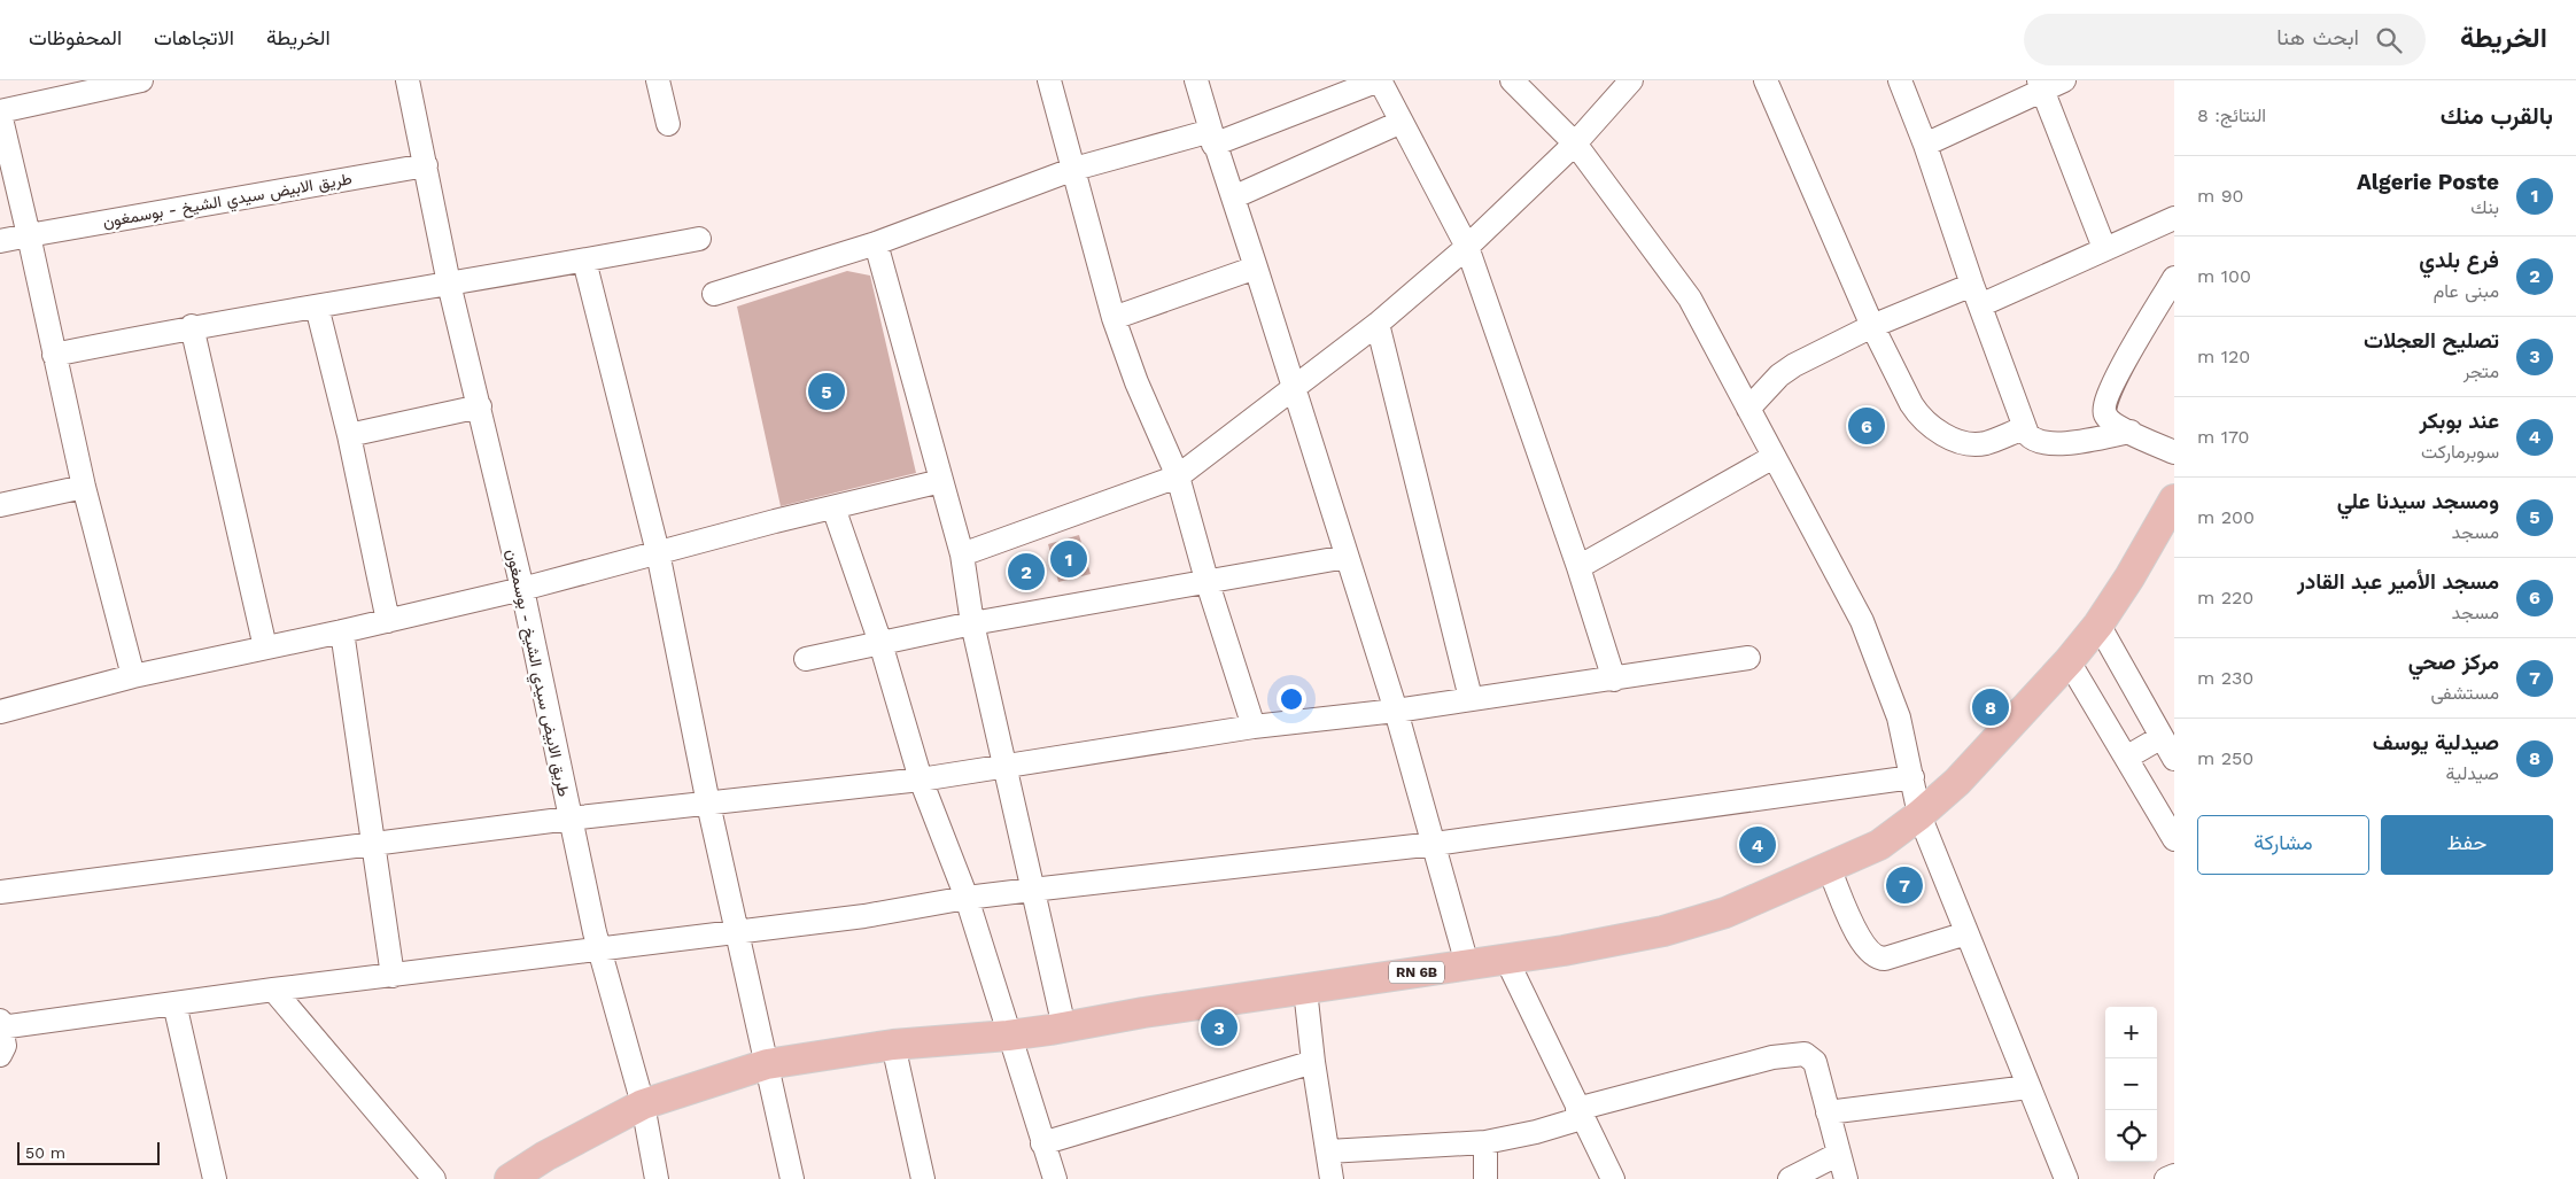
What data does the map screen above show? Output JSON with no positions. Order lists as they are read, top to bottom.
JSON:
{
  "streets": {
    "main road": ["RN 6B"],
    "street": ["طريق الابيض سيدي الشيخ - بوسمغون"]
  },
  "crossings": [
    ["طريق الابيض سيدي الشيخ - بوسمغون", "RN 6B"]
  ],
  "scale_bar": "50 m",
  "page": {
    "header": "الخريطة",
    "search": "ابحث هنا",
    "nav": ["الخريطة", "الاتجاهات", "المحفوظات"],
    "heading": ["بالقرب منك", "النتائج: 8"],
    "list": [
      {
        "mark": "1",
        "name": "Algerie Poste",
        "note": "بنك",
        "value": "90 m"
      },
      {
        "mark": "2",
        "name": "فرع بلدي",
        "note": "مبنى عام",
        "value": "100 m"
      },
      {
        "mark": "3",
        "name": "تصليح العجلات",
        "note": "متجر",
        "value": "120 m"
      },
      {
        "mark": "4",
        "name": "عند بوبكر",
        "note": "سوبرماركت",
        "value": "170 m"
      },
      {
        "mark": "5",
        "name": "ومسجد سيدنا علي",
        "note": "مسجد",
        "value": "200 m"
      },
      {
        "mark": "6",
        "name": "مسجد الأمير عبد القادر",
        "note": "مسجد",
        "value": "220 m"
      },
      {
        "mark": "7",
        "name": "مركز صحي",
        "note": "مستشفى",
        "value": "230 m"
      },
      {
        "mark": "8",
        "name": "صيدلية يوسف",
        "note": "صيدلية",
        "value": "250 m"
      }
    ],
    "pins": [
      "5",
      "6",
      "1",
      "2",
      "8",
      "4",
      "7",
      "3"
    ],
    "buttons": ["حفظ", "مشاركة"],
    "map_buttons": ["+", "−"],
    "scale": "50 m"
  }
}
